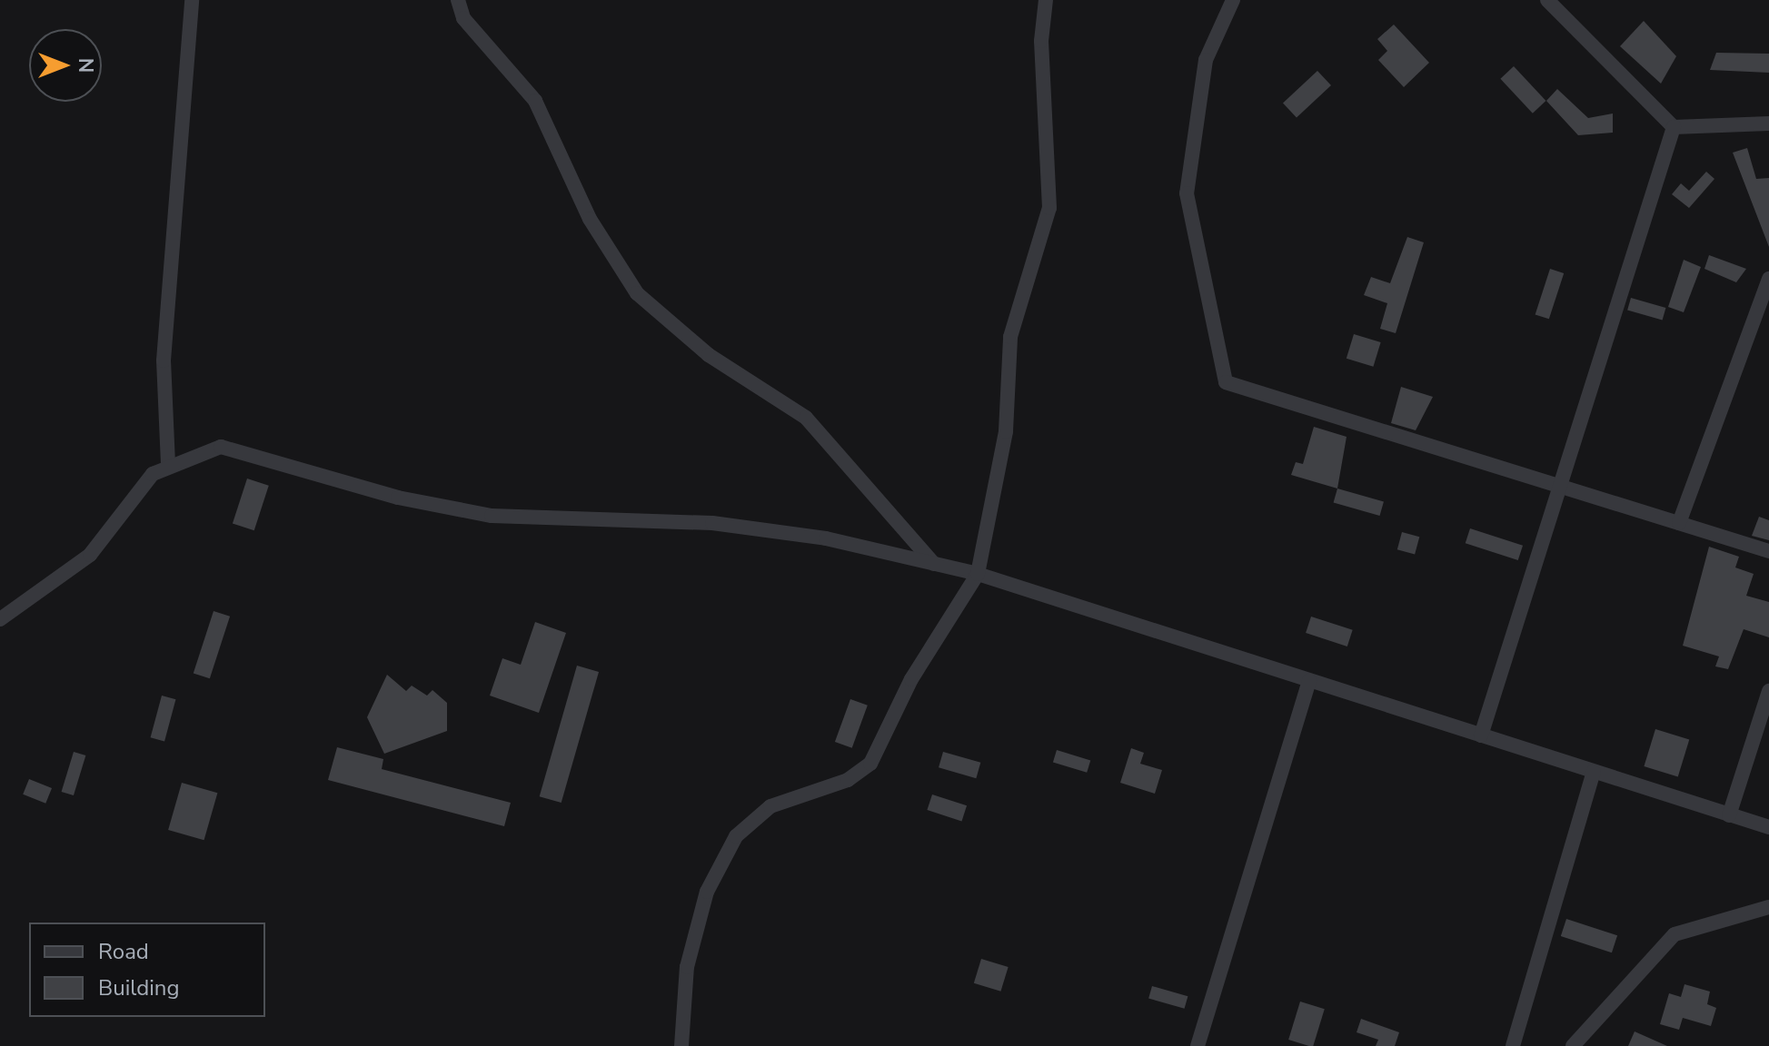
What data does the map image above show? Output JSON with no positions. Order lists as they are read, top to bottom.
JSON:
{
  "legend": ["Road", "Building"],
  "north": "right"
}
